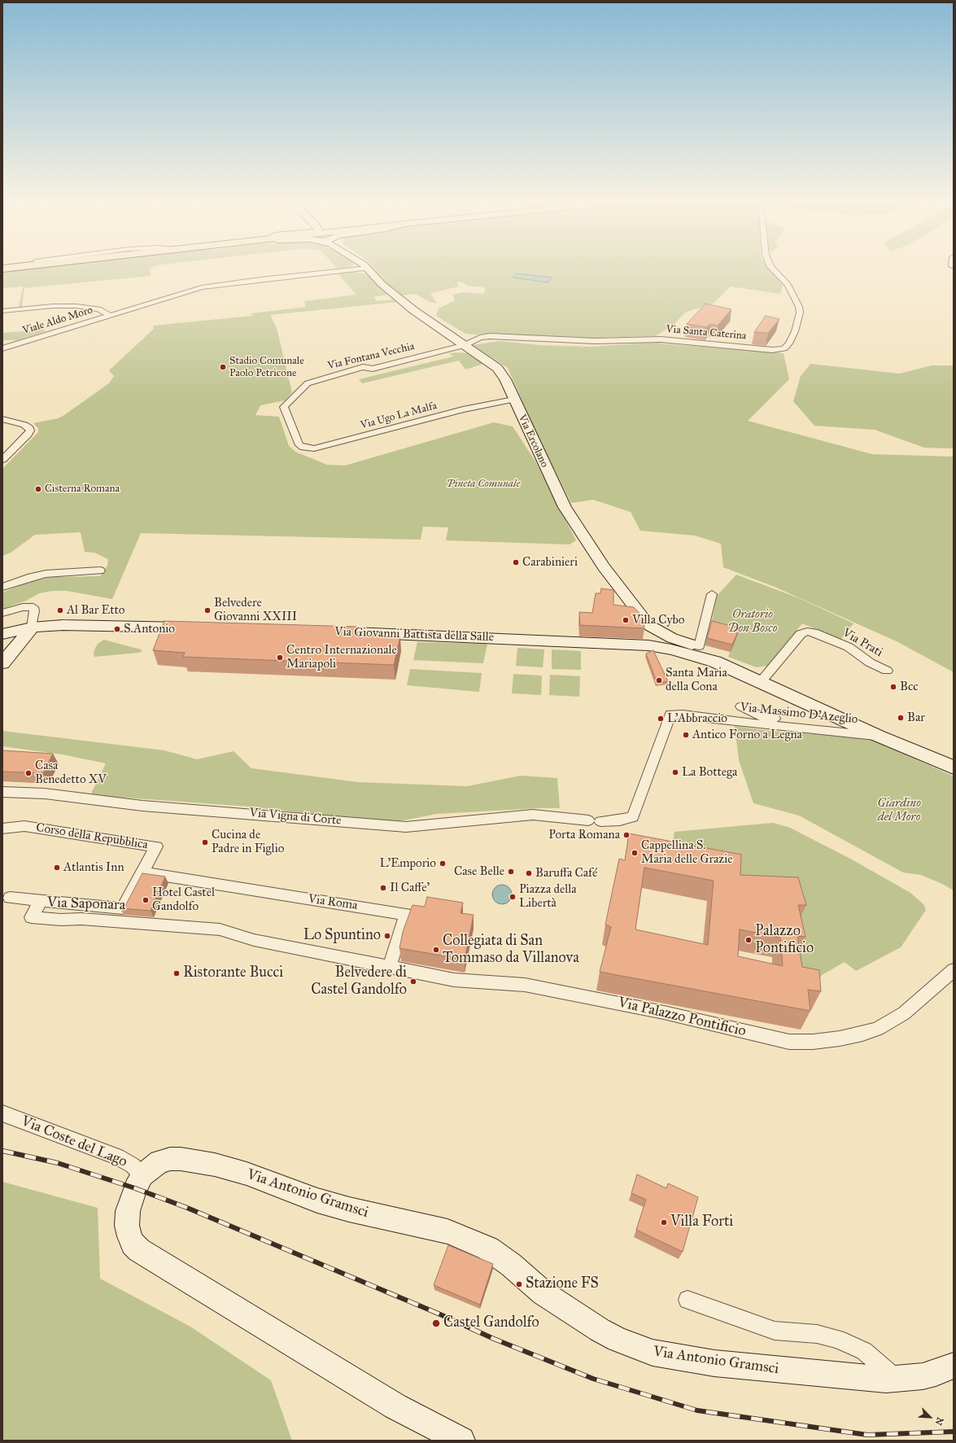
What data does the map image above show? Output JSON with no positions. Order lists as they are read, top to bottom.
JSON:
{
  "streets": {
    "street": [
      "Viale Aldo Moro",
      "Via Santa Caterina",
      "Via Fontana Vecchia",
      "Via Ugo La Malfa",
      "Via Ercolano",
      "Via Giovanni Battista della Salle",
      "Via Prati",
      "Via Massimo D'Azeglio",
      "Via Vigna di Corte",
      "Corso della Repubblica",
      "Via Roma",
      "Via Saponara",
      "Via Palazzo Pontificio",
      "Via Coste del Lago",
      "Via Antonio Gramsci"
    ]
  },
  "crossings": [
    ["Viale Aldo Moro", "Via Ercolano"],
    ["Via Santa Caterina", "Via Fontana Vecchia"],
    ["Via Santa Caterina", "Via Ercolano"],
    ["Via Fontana Vecchia", "Via Ugo La Malfa"],
    ["Via Fontana Vecchia", "Via Ercolano"],
    ["Via Ugo La Malfa", "Via Ercolano"],
    ["Via Giovanni Battista della Salle", "Via Prati"],
    ["Via Giovanni Battista della Salle", "Via Massimo D'Azeglio"],
    ["Via Massimo D'Azeglio", "Via Vigna di Corte"],
    ["Corso della Repubblica", "Via Roma"],
    ["Via Roma", "Via Saponara"],
    ["Via Roma", "Via Palazzo Pontificio"],
    ["Via Saponara", "Via Palazzo Pontificio"],
    ["Via Coste del Lago", "Via Antonio Gramsci"]
  ],
  "parks": ["Pineta Comunale", "Oratorio Don Bosco", "Giardino del Moro"],
  "places": [
    "Stadio Comunale Paolo Petricone",
    "Cisterna Romana",
    "Carabinieri",
    "Al Bar Etto",
    "Belvedere Giovanni XXIII",
    "Villa Cybo",
    "S.Antonio",
    "Centro Internazionale Mariapoli",
    "Santa Maria della Cona",
    "Bcc",
    "Bar",
    "L’Abbraccio",
    "Antico Forno a Legna",
    "La Bottega",
    "Casa Benedetto XV",
    "Porta Romana",
    "Cucina de Padre in Figlio",
    "Cappellina S. Maria delle Grazie",
    "L'Emporio",
    "Atlantis Inn",
    "Case Belle",
    "Baruffa Café",
    "Il Caffe'",
    "Piazza della Libertà",
    "Hotel Castel Gandolfo",
    "Lo Spuntino",
    "Palazzo Pontificio",
    "Collegiata di San Tommaso da Villanova",
    "Ristorante Bucci",
    "Belvedere di Castel Gandolfo",
    "Villa Forti",
    "Stazione FS",
    "Castel Gandolfo"
  ],
  "north": "bottom right"
}
